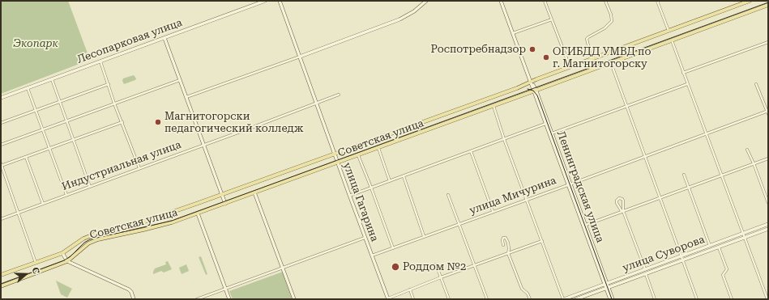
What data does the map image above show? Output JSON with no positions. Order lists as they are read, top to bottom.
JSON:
{
  "streets": {
    "main road": [
      "Лесопарковая улица",
      "Советская улица",
      "Ленинградская улица",
      "улица Гагарина",
      "улица Суворова"
    ],
    "street": ["Индустриальная улица", "улица Мичурина"]
  },
  "crossings": [
    ["Советская улица", "Ленинградская улица"],
    ["Советская улица", "улица Гагарина"],
    ["Индустриальная улица", "улица Гагарина"],
    ["Ленинградская улица", "улица Мичурина"],
    ["Ленинградская улица", "улица Суворова"],
    ["улица Мичурина", "улица Гагарина"]
  ],
  "parks": ["Экопарк"],
  "places": [
    "Роспотребнадзор",
    "ОГИБДД УМВД по г. Магнитогорску",
    "Магнитогорски педагогический колледж",
    "Роддом №2"
  ],
  "north": "right"
}
